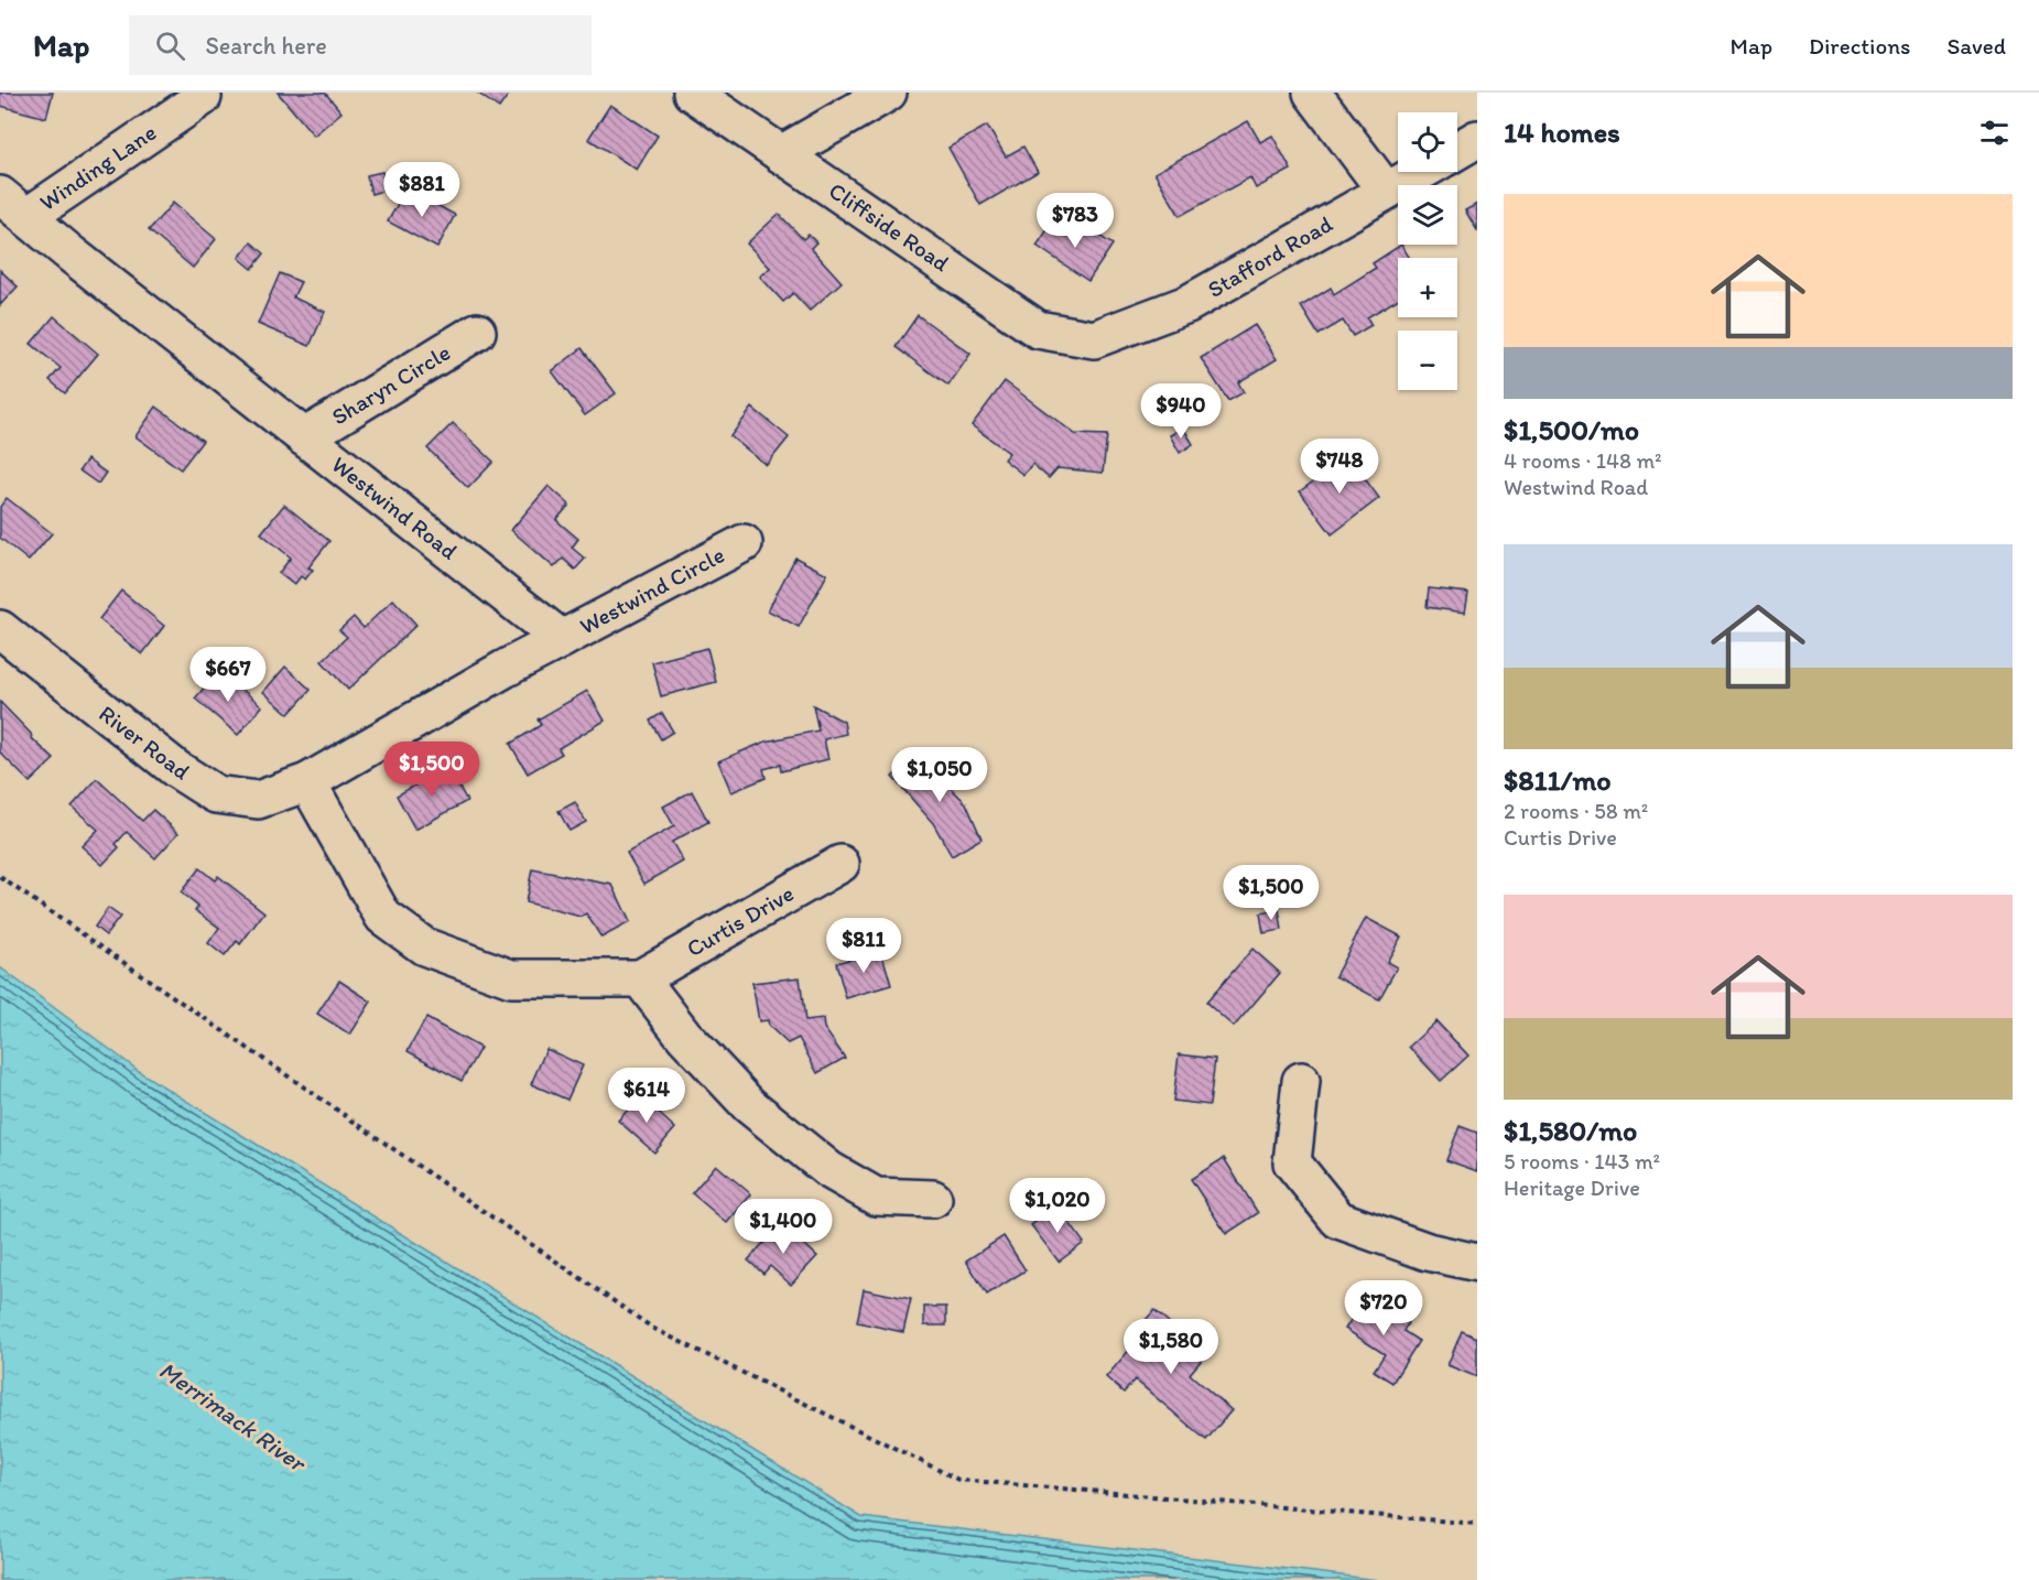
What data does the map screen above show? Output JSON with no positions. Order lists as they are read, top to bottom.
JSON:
{
  "streets": {
    "street": [
      "Winding Lane",
      "Cliffside Road",
      "Stafford Road",
      "Sharyn Circle",
      "Westwind Road",
      "Westwind Circle",
      "River Road",
      "Curtis Drive"
    ]
  },
  "crossings": [
    ["Winding Lane", "Westwind Road"],
    ["Cliffside Road", "Stafford Road"],
    ["Sharyn Circle", "Westwind Road"],
    ["Westwind Road", "Westwind Circle"]
  ],
  "water": ["Merrimack River"],
  "page": {
    "header": "Map",
    "search": "Search here",
    "nav": ["Map", "Directions", "Saved"],
    "heading": "14 homes",
    "map_buttons": ["+", "−"],
    "price": [
      "$881",
      "$783",
      "$940",
      "$748",
      "$667",
      "$1,500",
      "$1,050",
      "$1,500",
      "$811",
      "$614",
      "$1,020",
      "$1,400",
      "$720",
      "$1,580"
    ],
    "list": [
      {
        "name": "$1,500/mo",
        "note": "4 rooms · 148 m² · Westwind Road"
      },
      {
        "name": "$811/mo",
        "note": "2 rooms · 58 m² · Curtis Drive"
      },
      {
        "name": "$1,580/mo",
        "note": "5 rooms · 143 m² · Heritage Drive"
      }
    ]
  }
}
